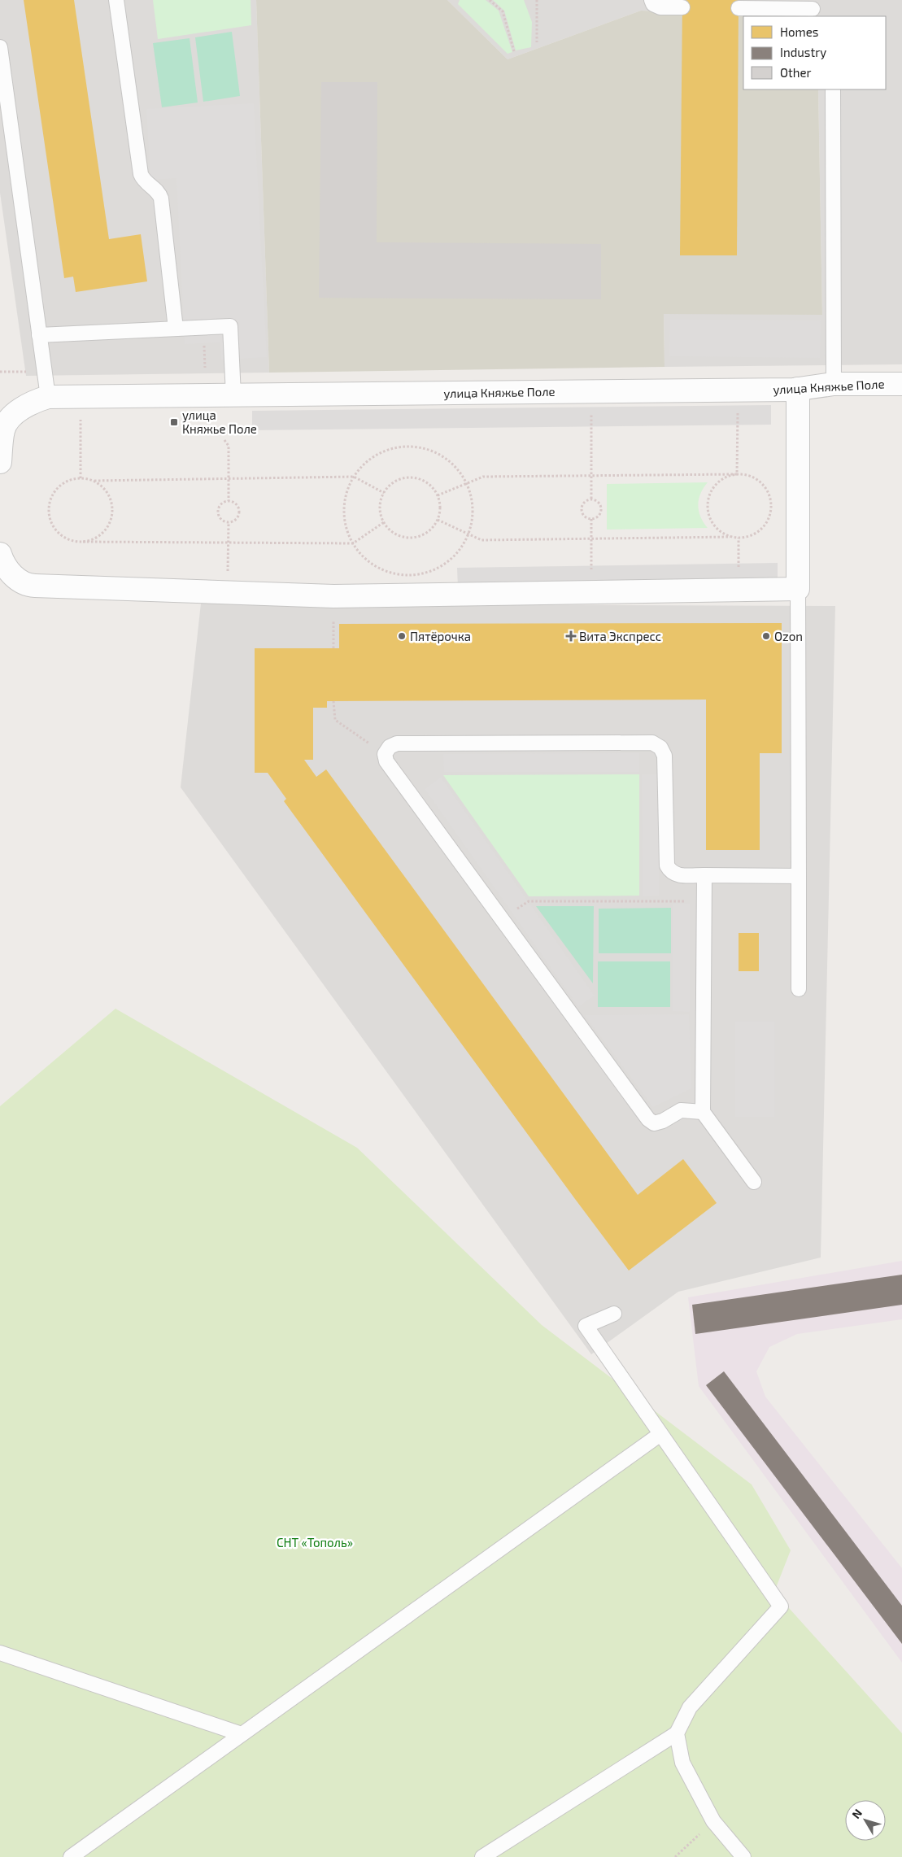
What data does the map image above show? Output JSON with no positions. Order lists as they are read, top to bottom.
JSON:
{
  "streets": {
    "street": ["улица Княжье Поле"]
  },
  "parks": ["СНТ «Тополь»"],
  "places": {
    "transit": ["улица Княжье Поле"],
    "other": ["Пятёрочка", "Ozon"],
    "health": ["Вита Экспресс"]
  },
  "legend": ["Homes", "Industry", "Other"],
  "north": "top left"
}
